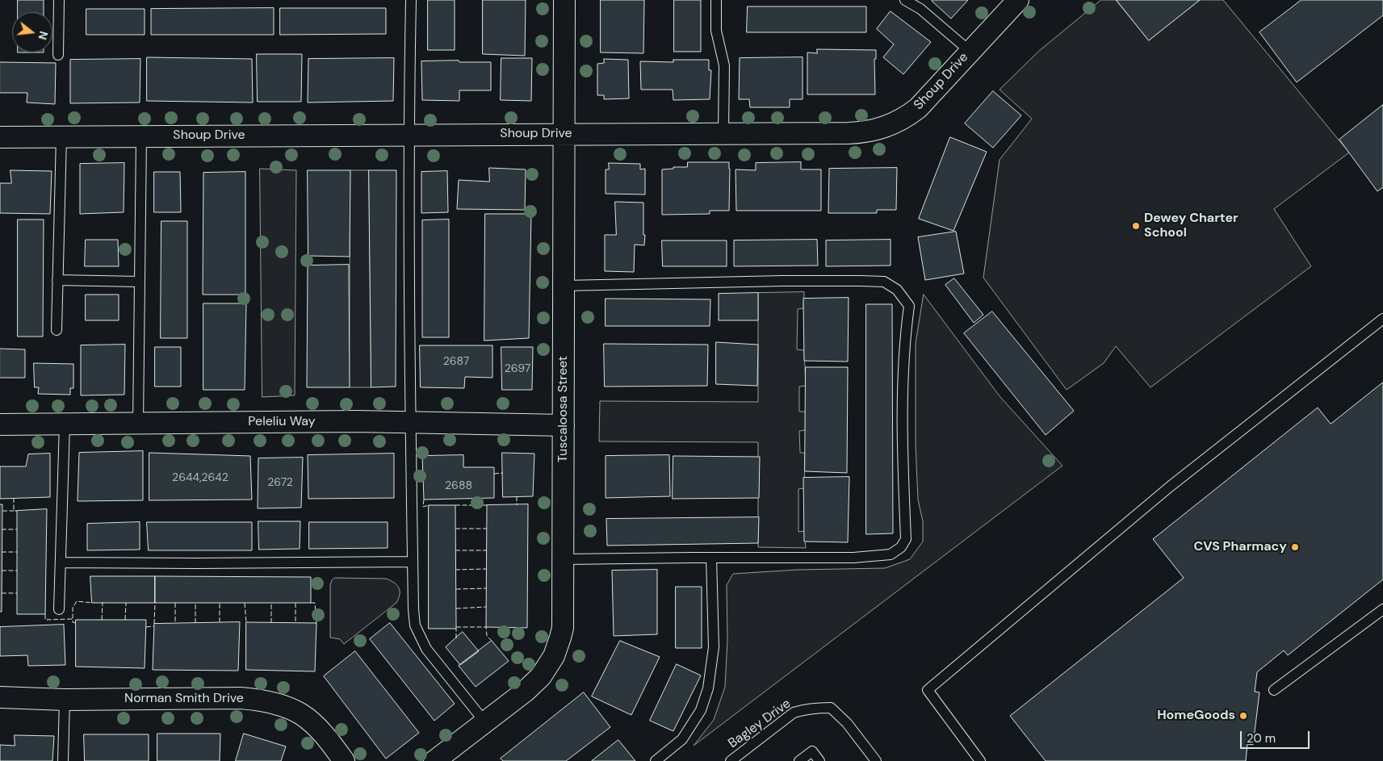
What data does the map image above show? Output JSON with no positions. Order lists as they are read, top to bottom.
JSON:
{
  "streets": {
    "street": [
      "Shoup Drive",
      "Tuscaloosa Street",
      "Peleliu Way",
      "Norman Smith Drive"
    ],
    "lane": ["Bagley Drive"]
  },
  "crossings": [
    ["Shoup Drive", "Tuscaloosa Street"],
    ["Tuscaloosa Street", "Peleliu Way"]
  ],
  "places": ["Dewey Charter School", "CVS Pharmacy", "HomeGoods"],
  "house_numbers": [
    "2687",
    "2697",
    "2644,2642",
    "2672",
    "2688"
  ],
  "scale_bar": "20 m",
  "north": "right"
}
